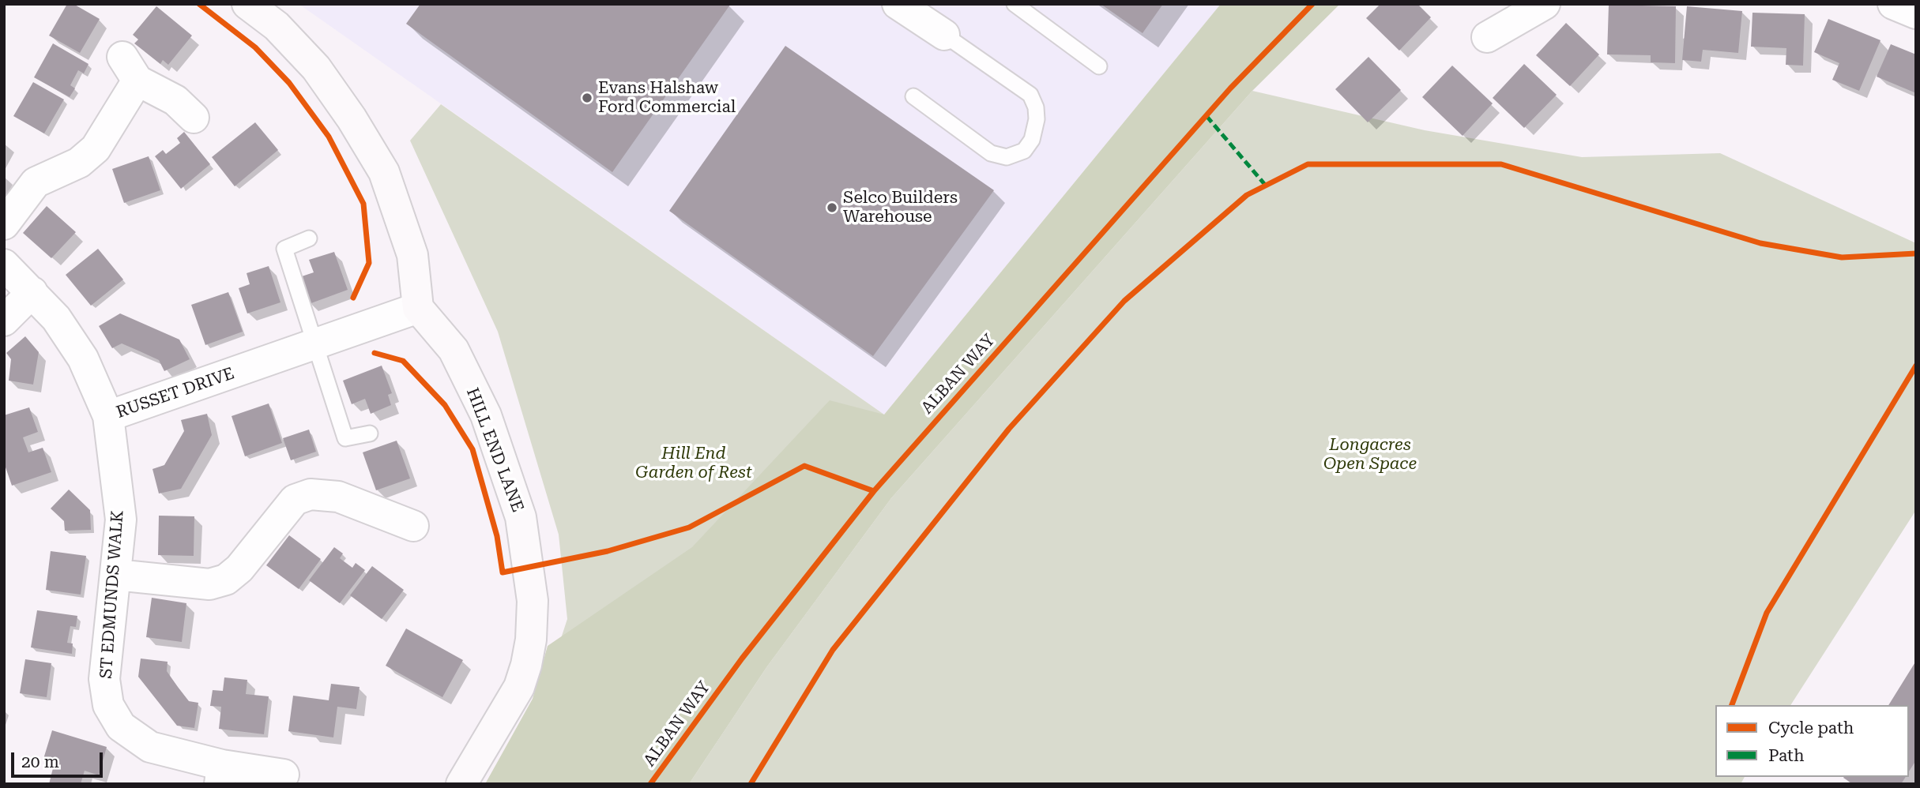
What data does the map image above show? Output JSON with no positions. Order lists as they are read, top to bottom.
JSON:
{
  "streets": {
    "street": ["RUSSET DRIVE", "HILL END LANE", "ST EDMUNDS WALK"],
    "cycle path": ["ALBAN WAY"]
  },
  "crossings": [
    ["RUSSET DRIVE", "HILL END LANE"],
    ["RUSSET DRIVE", "ST EDMUNDS WALK"]
  ],
  "parks": ["Longacres Open Space", "Hill End Garden of Rest"],
  "places": ["Evans Halshaw Ford Commercial", "Selco Builders Warehouse"],
  "legend": ["Cycle path", "Path"],
  "scale_bar": "20 m"
}
